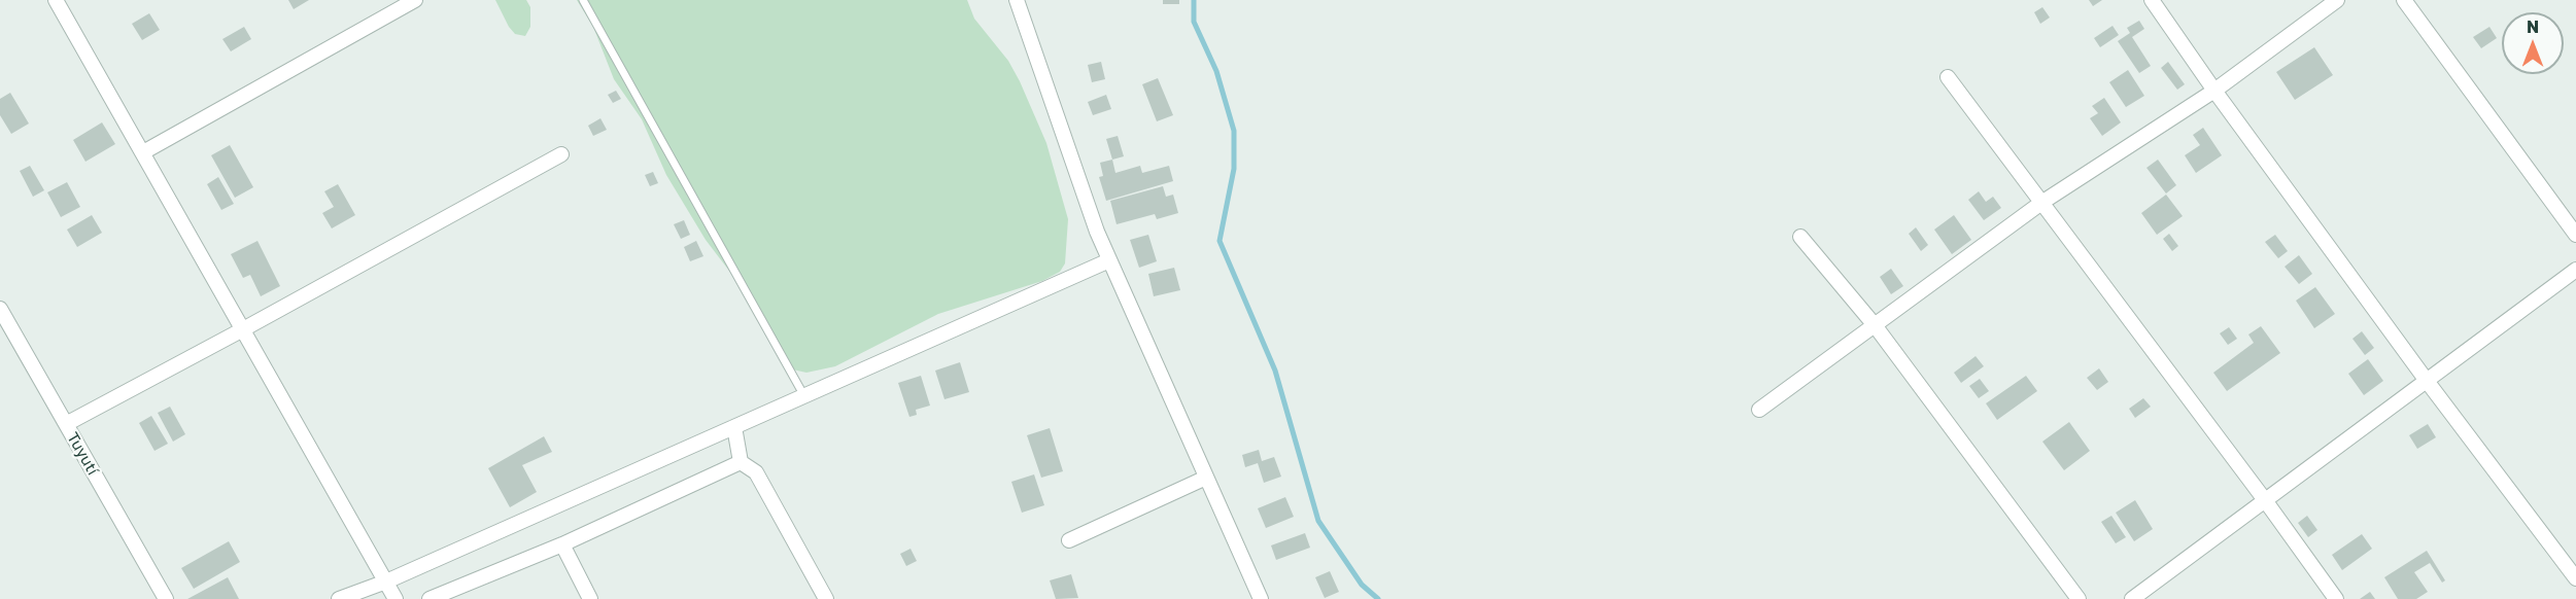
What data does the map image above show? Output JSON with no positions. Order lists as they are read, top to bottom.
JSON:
{
  "streets": {
    "street": ["Tuyutí"]
  },
  "north": "top"
}
